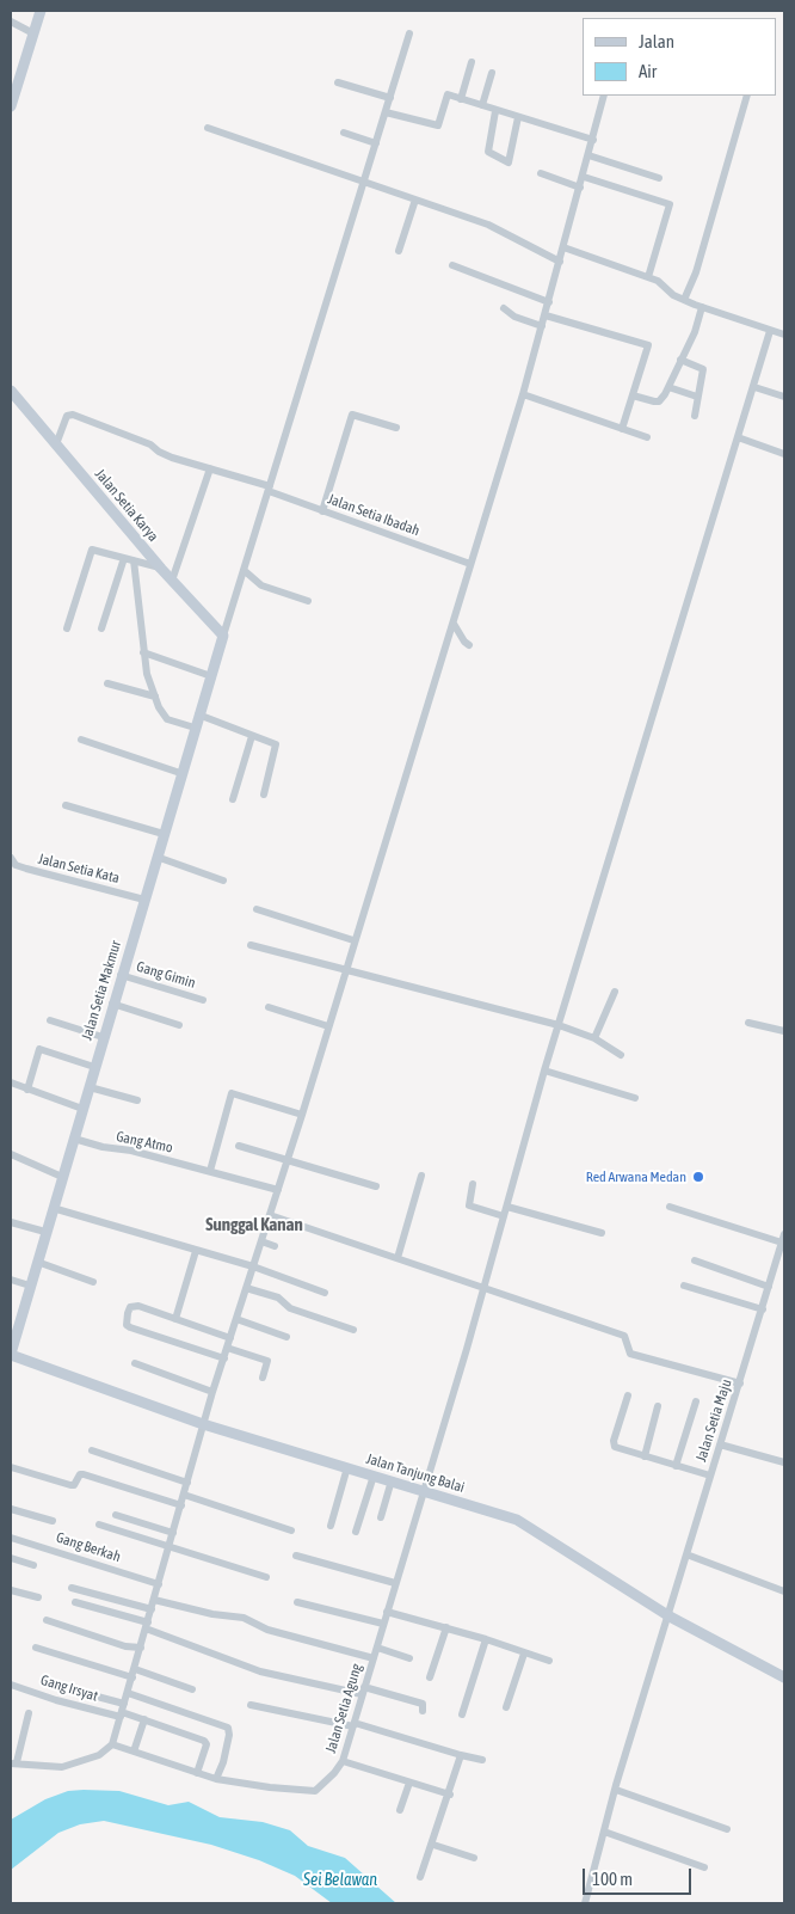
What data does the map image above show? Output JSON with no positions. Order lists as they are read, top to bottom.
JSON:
{
  "streets": {
    "main road": ["Jalan Setia Karya", "Jalan Setia Makmur", "Jalan Tanjung Balai"],
    "street": [
      "Jalan Setia Ibadah",
      "Jalan Setia Kata",
      "Gang Gimin",
      "Gang Atmo",
      "Jalan Setia Maju",
      "Gang Berkah",
      "Gang Irsyat",
      "Jalan Setia Agung"
    ]
  },
  "crossings": [
    ["Jalan Setia Karya", "Jalan Setia Ibadah"],
    ["Jalan Setia Karya", "Jalan Setia Makmur"],
    ["Jalan Setia Kata", "Jalan Setia Makmur"],
    ["Gang Gimin", "Jalan Setia Makmur"],
    ["Jalan Setia Makmur", "Gang Atmo"],
    ["Jalan Setia Makmur", "Jalan Tanjung Balai"],
    ["Jalan Setia Maju", "Jalan Tanjung Balai"],
    ["Jalan Tanjung Balai", "Jalan Setia Agung"]
  ],
  "districts": ["Sunggal Kanan"],
  "water": ["Sei Belawan"],
  "places": ["Red Arwana Medan"],
  "legend": ["Jalan", "Air"],
  "scale_bar": "100 m"
}
